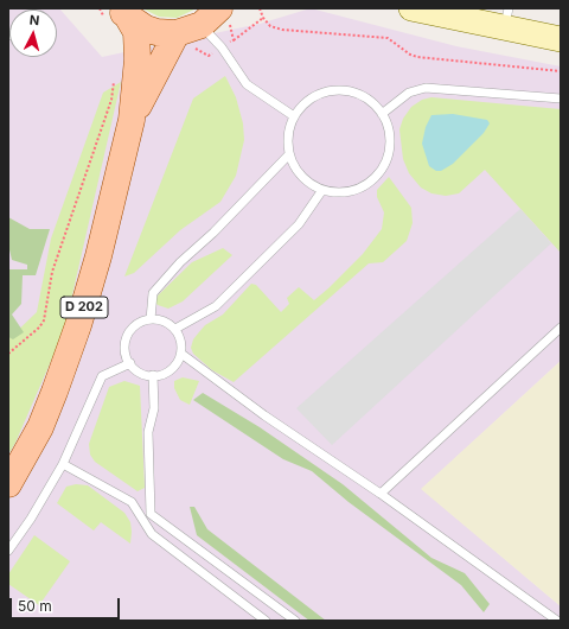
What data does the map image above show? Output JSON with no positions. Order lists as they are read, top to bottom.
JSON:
{
  "streets": {
    "main road": ["D 202"]
  },
  "scale_bar": "50 m",
  "north": "top"
}
